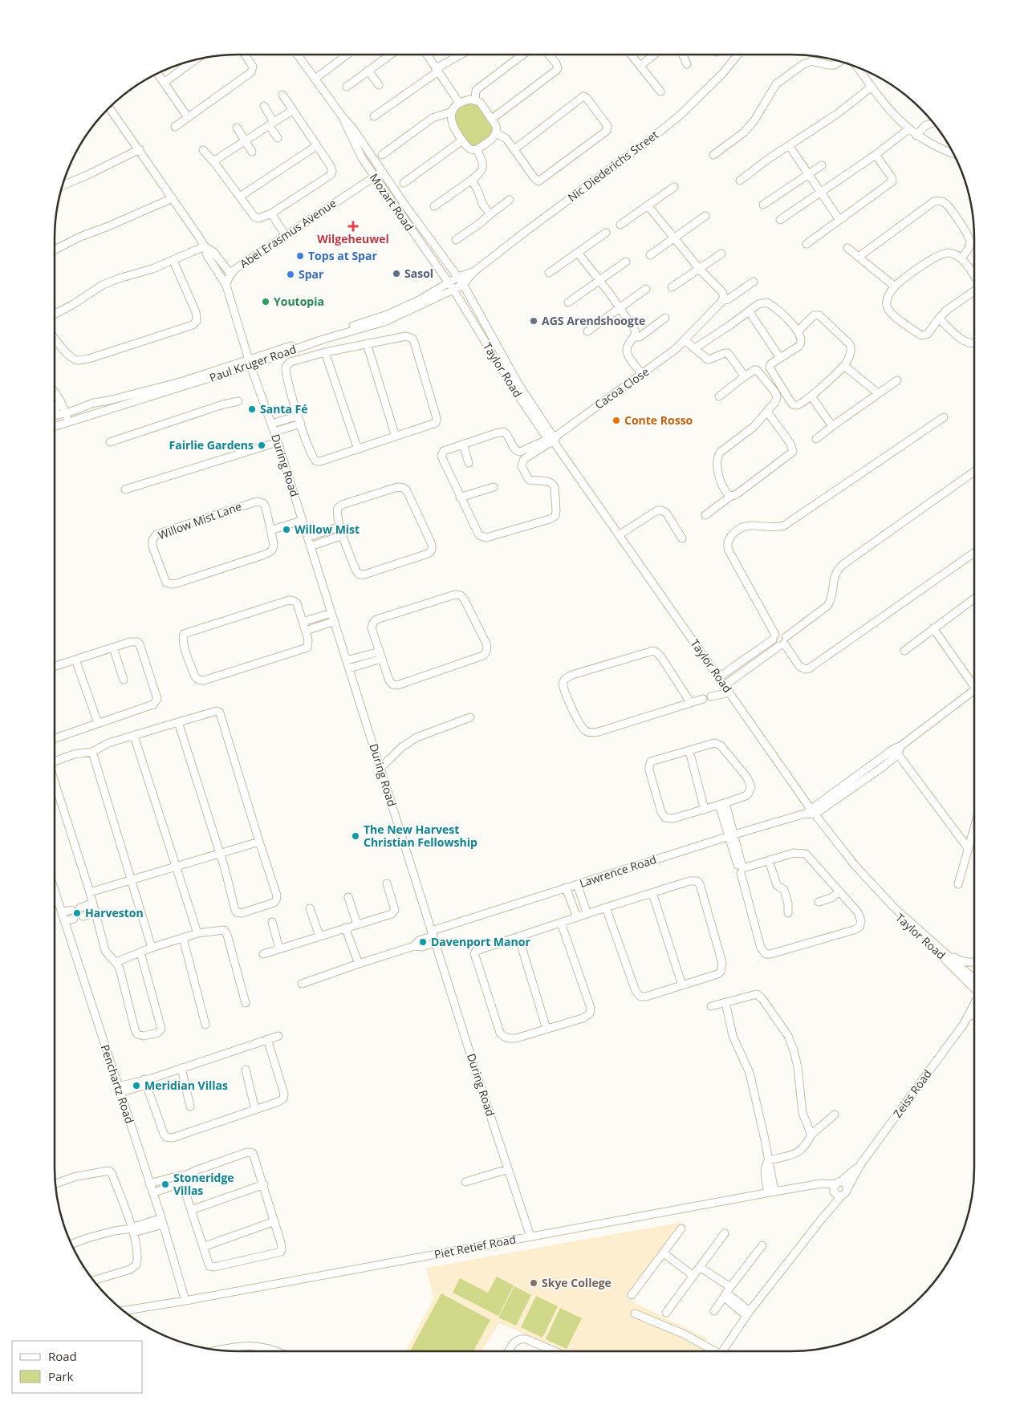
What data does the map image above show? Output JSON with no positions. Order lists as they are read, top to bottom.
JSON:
{
  "streets": {
    "street": [
      "Nic Diederichs Street",
      "Mozart Road",
      "Abel Erasmus Avenue",
      "Paul Kruger Road",
      "Taylor Road",
      "Cacoa Close",
      "During Road",
      "Willow Mist Lane",
      "Lawrence Road",
      "Penchartz Road",
      "Zeiss Road",
      "Piet Retief Road"
    ]
  },
  "crossings": [
    ["Nic Diederichs Street", "Mozart Road"],
    ["Nic Diederichs Street", "Paul Kruger Road"],
    ["Nic Diederichs Street", "Taylor Road"],
    ["Mozart Road", "Abel Erasmus Avenue"],
    ["Mozart Road", "Paul Kruger Road"],
    ["Mozart Road", "Taylor Road"],
    ["Paul Kruger Road", "Taylor Road"],
    ["Paul Kruger Road", "During Road"],
    ["Taylor Road", "Cacoa Close"],
    ["Taylor Road", "Lawrence Road"],
    ["During Road", "Lawrence Road"],
    ["During Road", "Piet Retief Road"],
    ["Penchartz Road", "Piet Retief Road"]
  ],
  "places": {
    "health": ["Wilgeheuwel"],
    "other": [
      "Tops at Spar",
      "Sasol",
      "Spar",
      "Youtopia",
      "AGS Arendshoogte",
      "Santa Fé",
      "Conte Rosso",
      "Fairlie Gardens",
      "Willow Mist",
      "The New Harvest Christian Fellowship",
      "Harveston",
      "Davenport Manor",
      "Meridian Villas",
      "Stoneridge Villas",
      "Skye College"
    ]
  },
  "legend": ["Road", "Park"]
}
